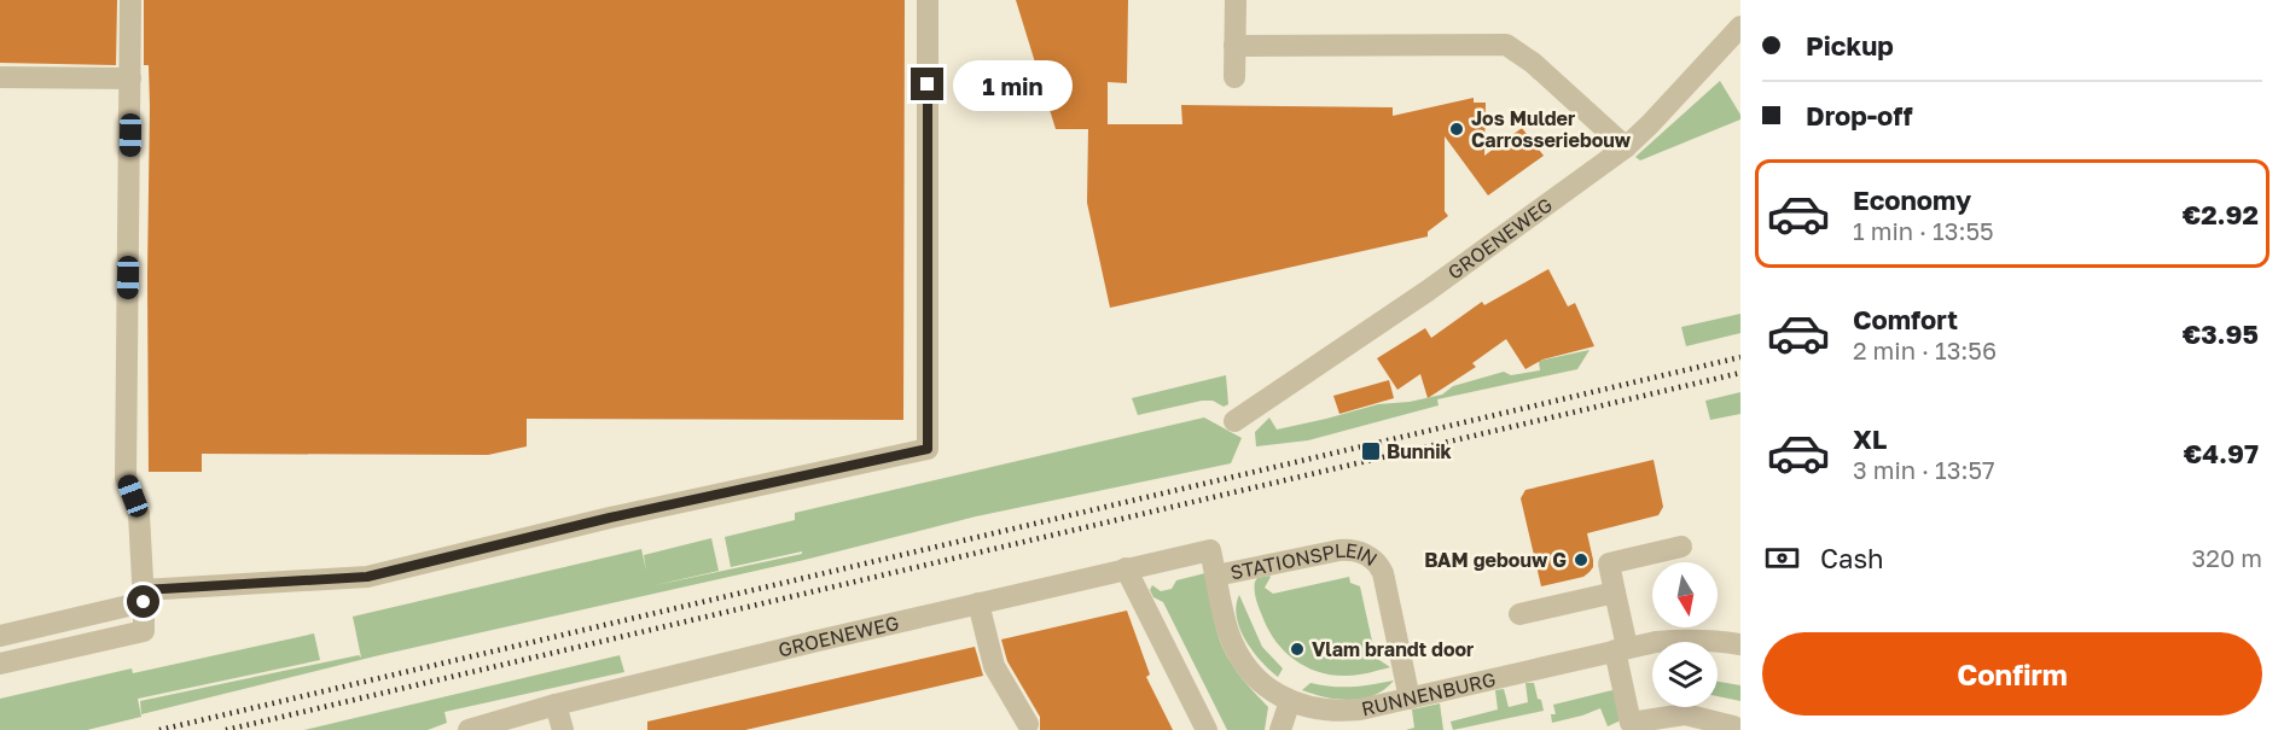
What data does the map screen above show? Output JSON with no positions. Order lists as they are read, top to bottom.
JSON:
{
  "streets": {
    "street": ["GROENEWEG", "STATIONSPLEIN", "RUNNENBURG"]
  },
  "crossings": [
    ["GROENEWEG", "RUNNENBURG"],
    ["STATIONSPLEIN", "RUNNENBURG"]
  ],
  "places": {
    "other": ["Jos Mulder Carrosseriebouw", "BAM gebouw G", "Vlam brandt door"],
    "transit": ["Bunnik"]
  },
  "north": "bottom",
  "page": {
    "banner": ["Pickup", "Drop-off"],
    "bubble": "1 min",
    "list": [
      {
        "name": "Economy",
        "note": "1 min · 13:55",
        "value": "€2.92"
      },
      {
        "name": "Comfort",
        "note": "2 min · 13:56",
        "value": "€3.95"
      },
      {
        "name": "XL",
        "note": "3 min · 13:57",
        "value": "€4.97"
      }
    ],
    "pay": ["Cash", "320 m"],
    "buttons": "Confirm"
  }
}
